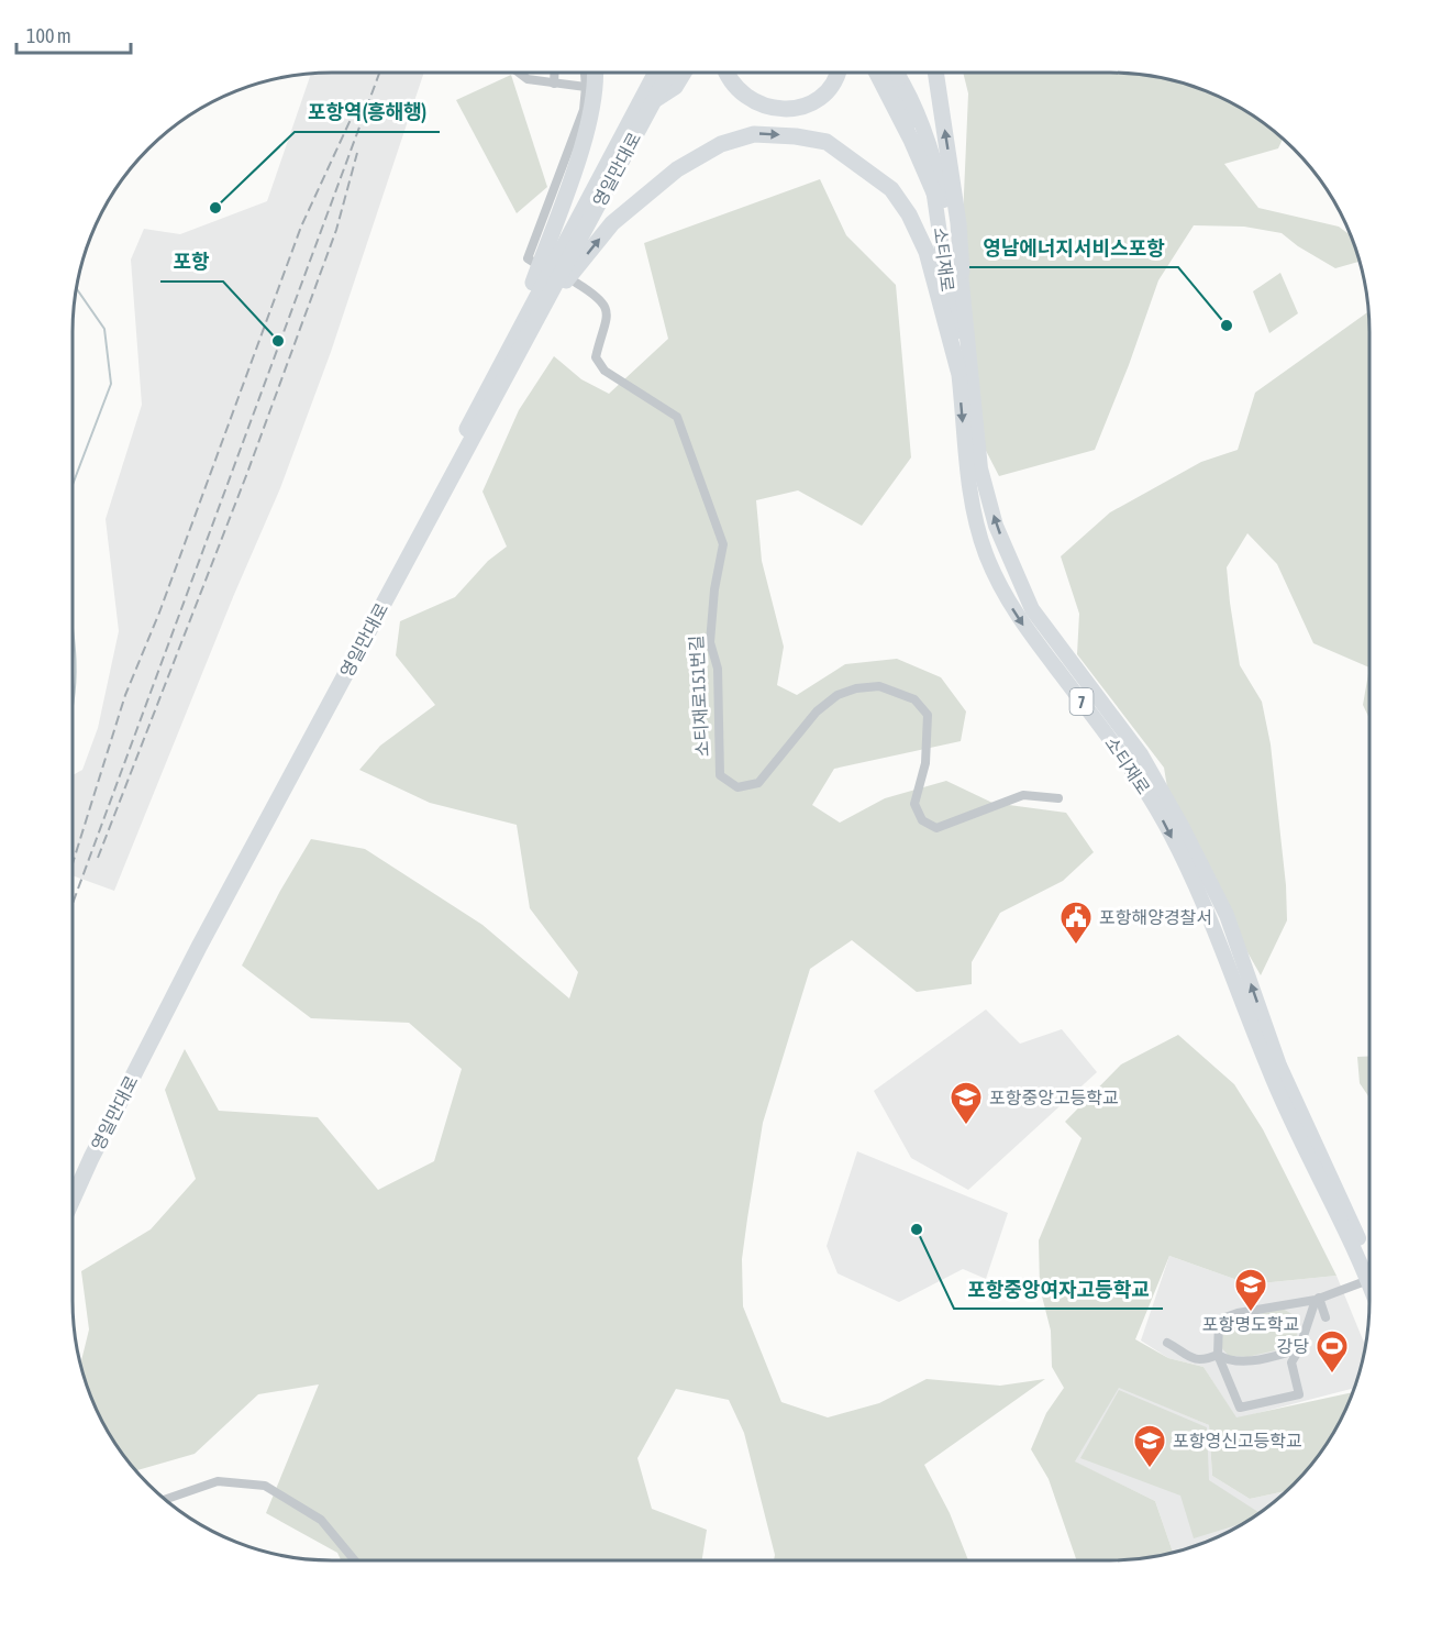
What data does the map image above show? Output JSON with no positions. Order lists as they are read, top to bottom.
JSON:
{
  "streets": {
    "highway": ["영일만대로"],
    "main road": ["소티재로", "7"],
    "street": ["소티재로151번길"]
  },
  "places": {
    "other": [
      "포항역(흥해행)",
      "영남에너지서비스포항",
      "포항",
      "포항중앙여자고등학교"
    ],
    "public building": ["포항해양경찰서"],
    "school or university": ["포항중앙고등학교", "포항명도학교", "포항영신고등학교"],
    "sports": ["강당"]
  },
  "scale_bar": "100 m"
}
